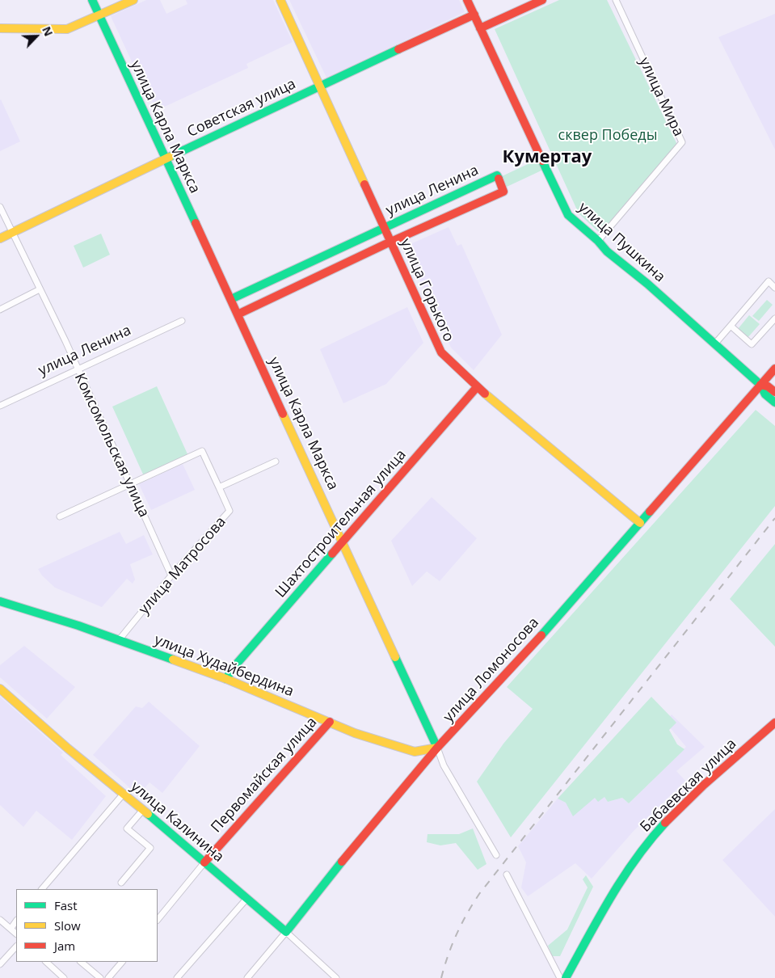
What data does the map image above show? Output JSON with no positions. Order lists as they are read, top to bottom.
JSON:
{
  "streets": {
    "main road": [
      "Советская улица",
      "улица Карла Маркса",
      "улица Ленина",
      "улица Пушкина",
      "улица Горького",
      "Шахтостроительная улица",
      "улица Худайбердина",
      "улица Ломоносова",
      "Первомайская улица",
      "Бабаевская улица",
      "улица Калинина"
    ],
    "street": ["улица Мира", "Комсомольская улица", "улица Матросова"]
  },
  "crossings": [
    ["улица Мира", "улица Пушкина"],
    ["Советская улица", "улица Карла Маркса"],
    ["Советская улица", "улица Пушкина"],
    ["Советская улица", "улица Горького"],
    ["Советская улица", "Комсомольская улица"],
    ["улица Карла Маркса", "улица Ленина"],
    ["улица Карла Маркса", "Шахтостроительная улица"],
    ["улица Карла Маркса", "улица Худайбердина"],
    ["улица Карла Маркса", "улица Ломоносова"],
    ["улица Ленина", "улица Горького"],
    ["улица Ленина", "Комсомольская улица"],
    ["улица Пушкина", "улица Ломоносова"],
    ["улица Горького", "Шахтостроительная улица"],
    ["улица Горького", "улица Ломоносова"],
    ["Комсомольская улица", "улица Матросова"],
    ["Шахтостроительная улица", "улица Худайбердина"],
    ["улица Матросова", "улица Худайбердина"],
    ["улица Худайбердина", "улица Ломоносова"],
    ["улица Худайбердина", "Первомайская улица"],
    ["улица Ломоносова", "улица Калинина"],
    ["Первомайская улица", "улица Калинина"]
  ],
  "districts": ["Кумертау"],
  "parks": ["сквер Победы"],
  "legend": ["Fast", "Slow", "Jam"],
  "north": "top right"
}
